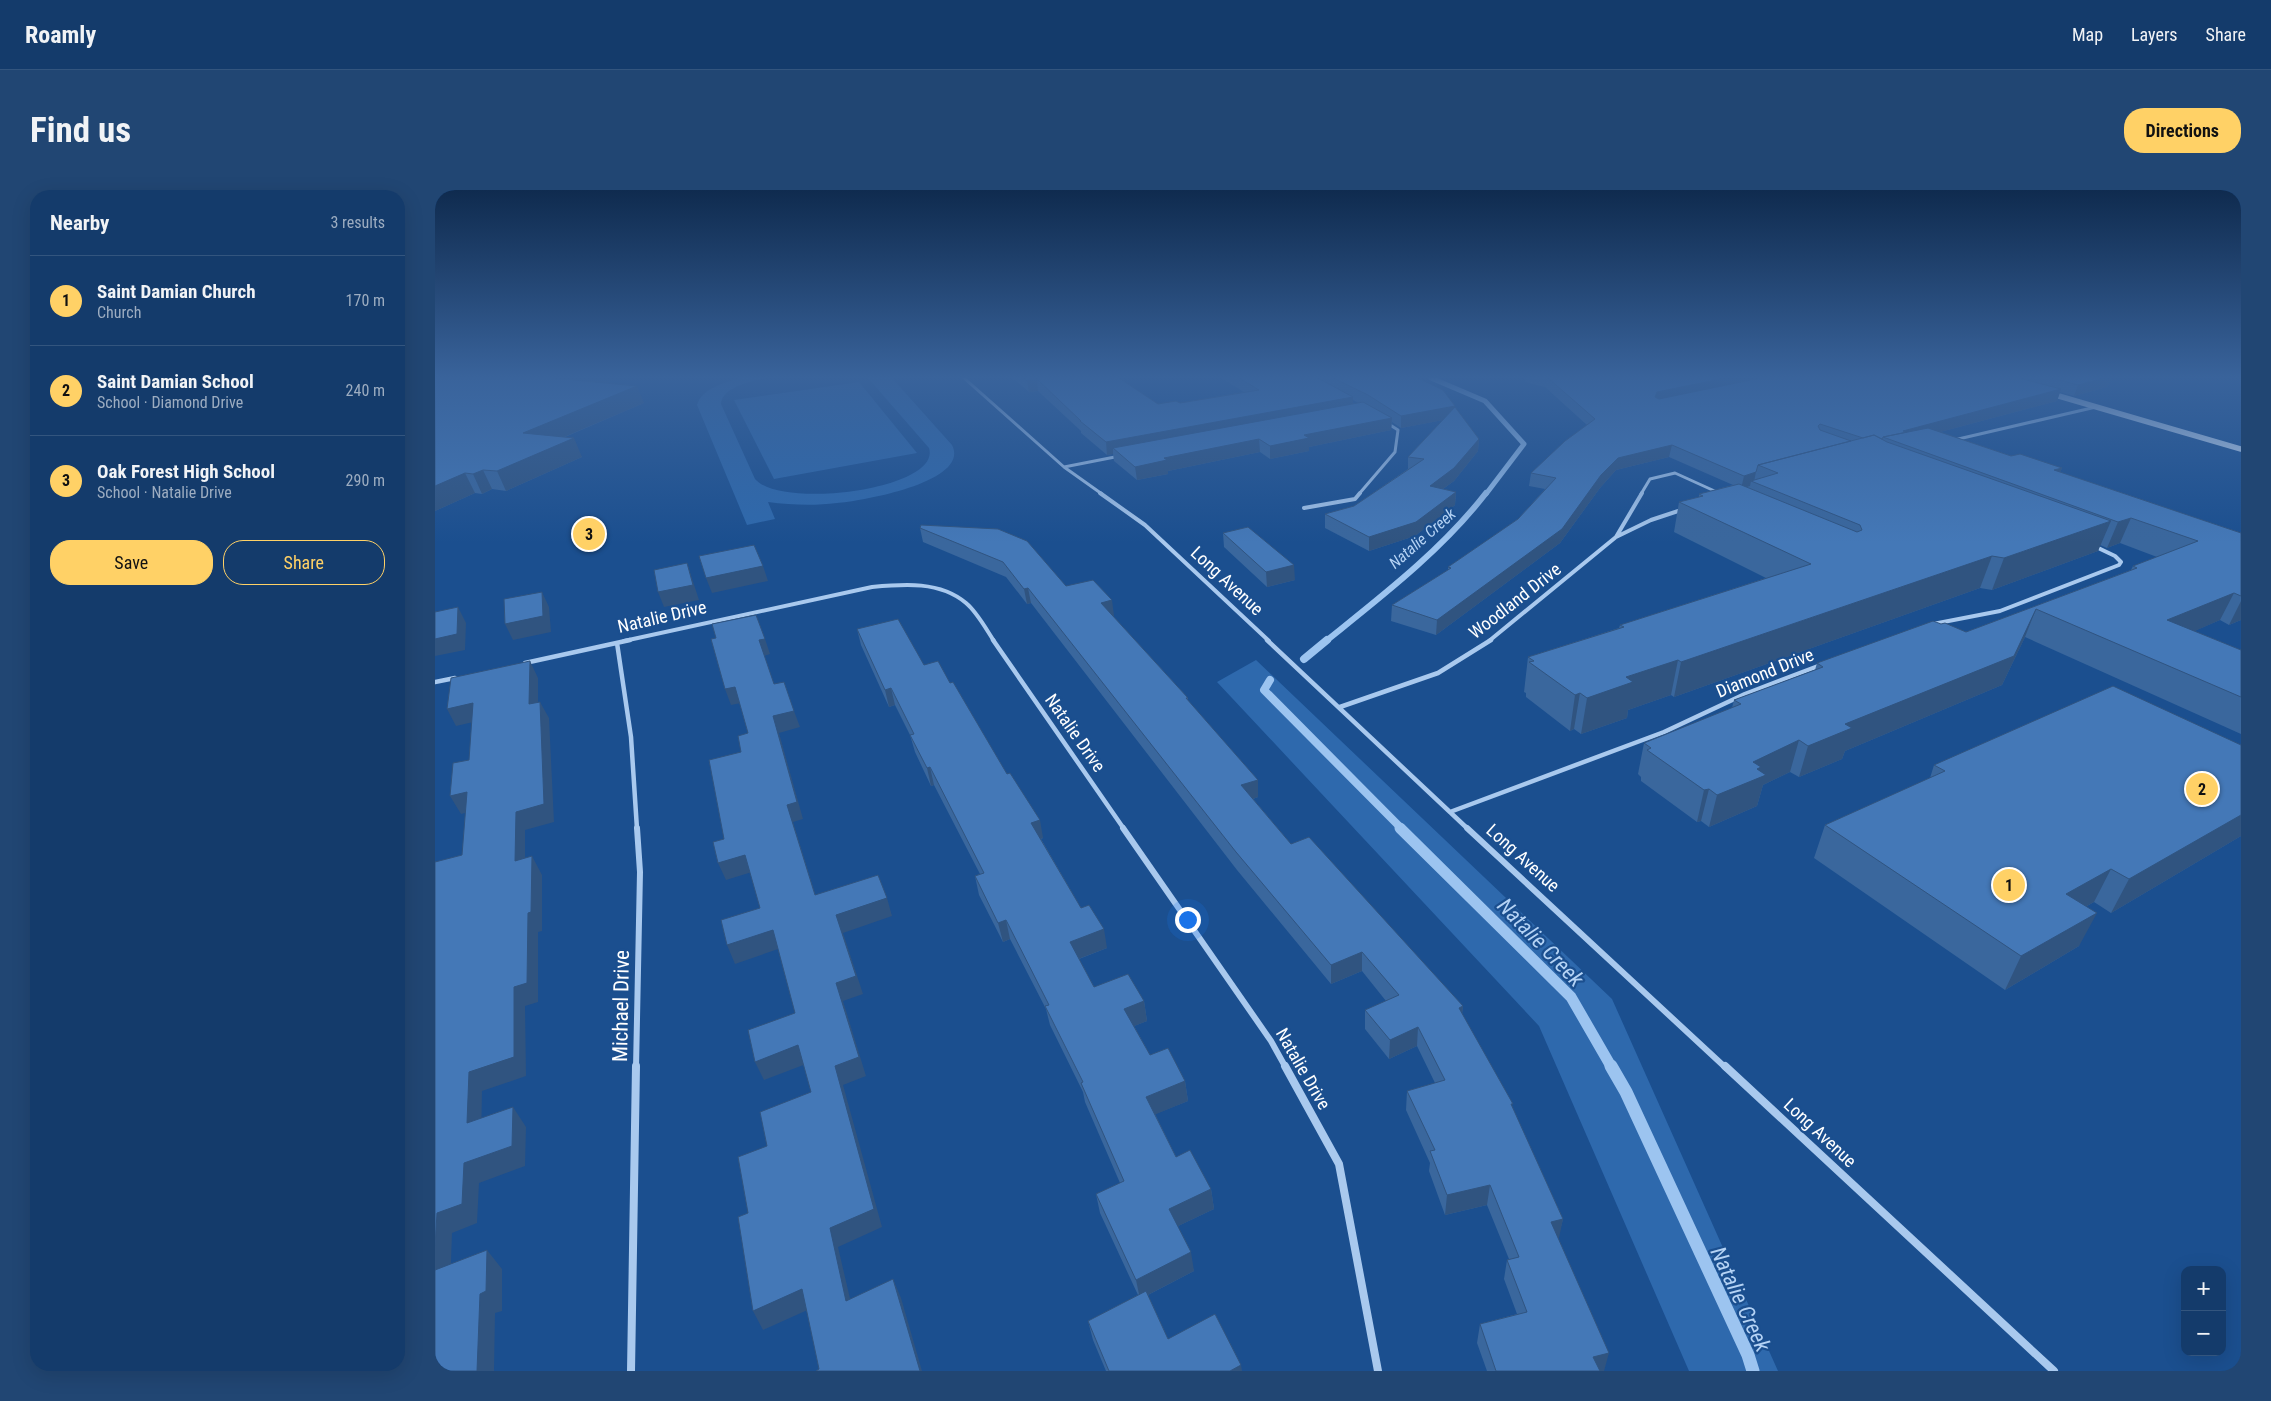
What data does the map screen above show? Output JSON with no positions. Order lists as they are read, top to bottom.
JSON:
{
  "streets": {
    "street": [
      "Long Avenue",
      "Woodland Drive",
      "Natalie Drive",
      "Diamond Drive",
      "Michael Drive"
    ]
  },
  "crossings": [
    ["Long Avenue", "Woodland Drive"],
    ["Long Avenue", "Diamond Drive"],
    ["Natalie Drive", "Michael Drive"]
  ],
  "water": ["Natalie Creek"],
  "page": {
    "header": "Roamly",
    "nav": ["Map", "Layers", "Share"],
    "buttons": [
      "Directions",
      ["Save", "Share"]
    ],
    "title": "Find us",
    "heading": ["Nearby", "3 results"],
    "list": [
      {
        "mark": "1",
        "name": "Saint Damian Church",
        "note": "Church",
        "value": "170 m"
      },
      {
        "mark": "2",
        "name": "Saint Damian School",
        "note": "School · Diamond Drive",
        "value": "240 m"
      },
      {
        "mark": "3",
        "name": "Oak Forest High School",
        "note": "School · Natalie Drive",
        "value": "290 m"
      }
    ],
    "pins": ["3", "2", "1"],
    "map_buttons": ["+", "−"]
  }
}
